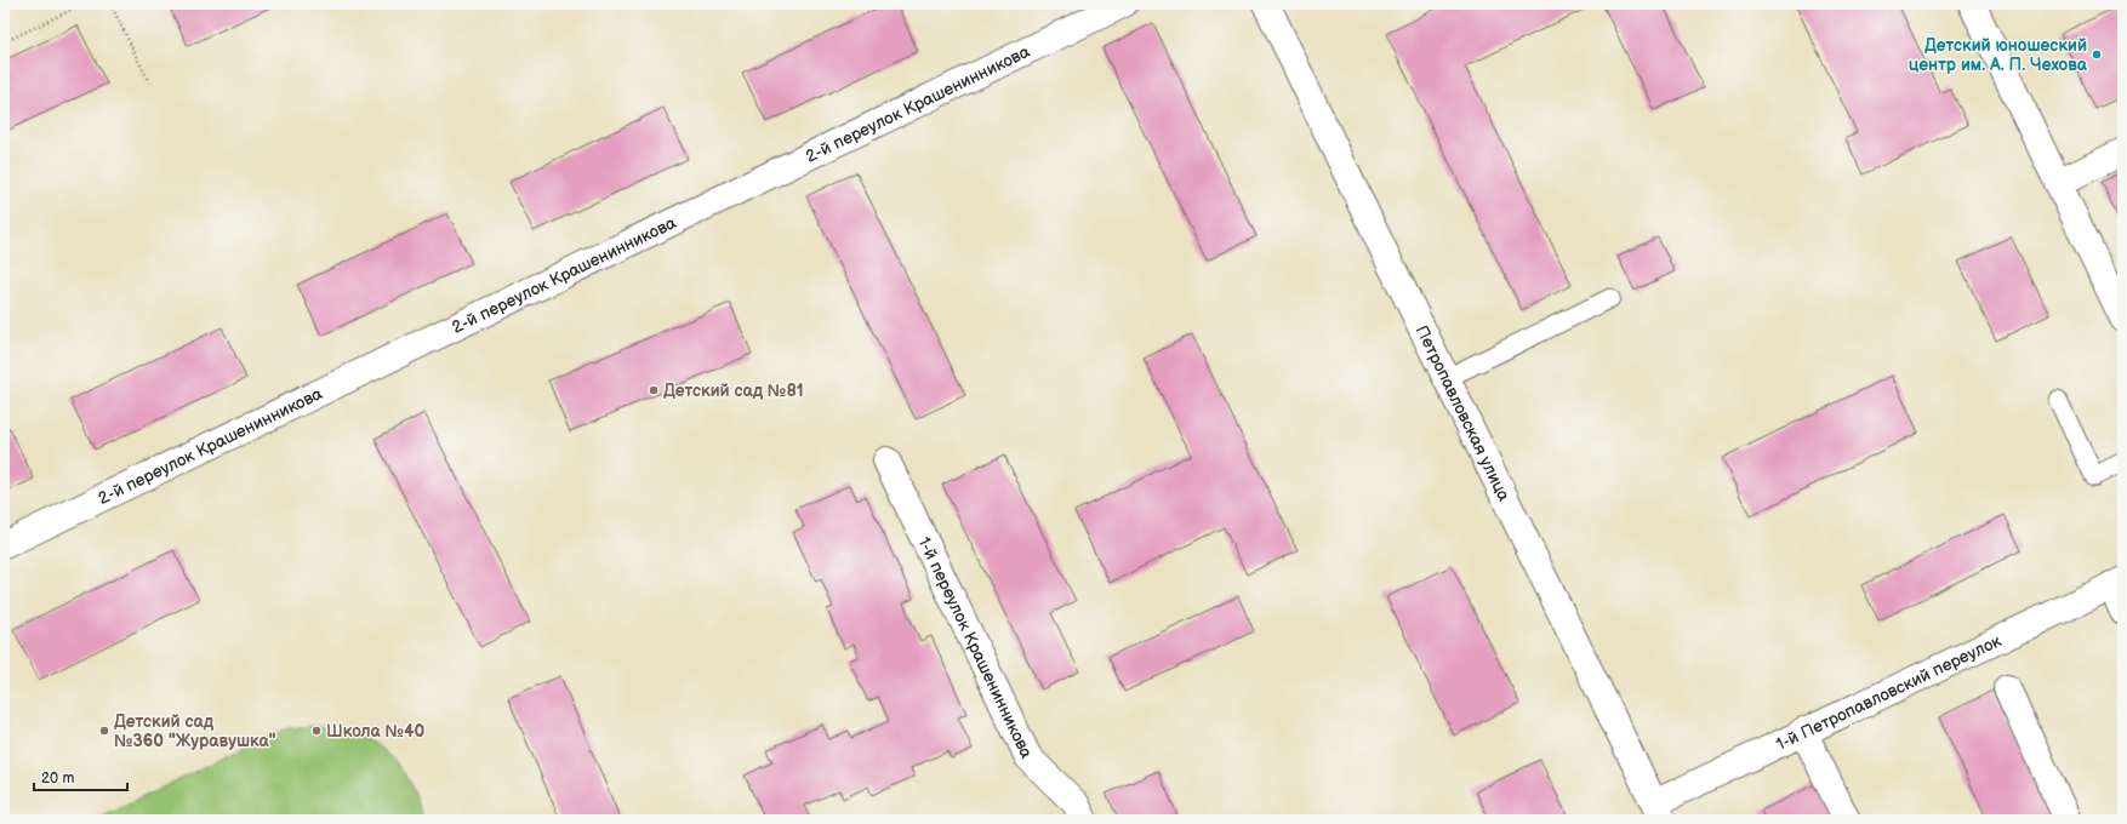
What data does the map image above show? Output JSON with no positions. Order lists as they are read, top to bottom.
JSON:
{
  "streets": {
    "street": [
      "2-й переулок Крашенинникова",
      "Петропавловская улица",
      "1-й переулок Крашенинникова",
      "1-й Петропавловский переулок"
    ]
  },
  "crossings": [
    ["Петропавловская улица", "1-й Петропавловский переулок"]
  ],
  "places": [
    "Детский юношеский центр им. А. П. Чехова",
    "Детский сад №81",
    "Детский сад №360 \"Журавушка\"",
    "Школа №40"
  ],
  "scale_bar": "20 m"
}
